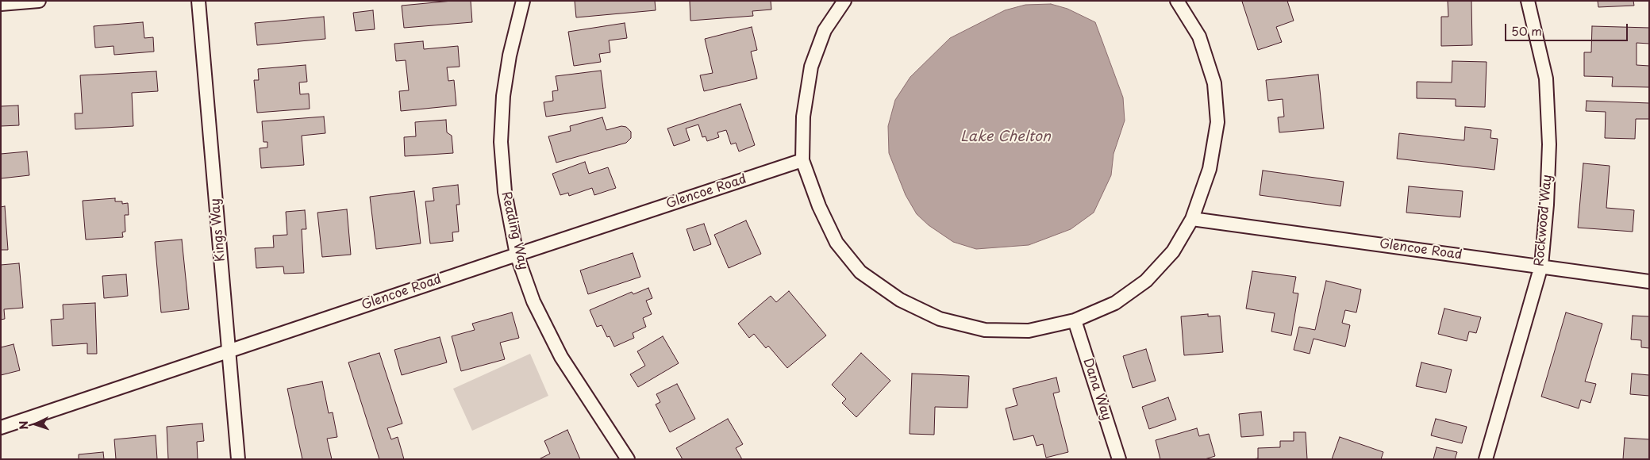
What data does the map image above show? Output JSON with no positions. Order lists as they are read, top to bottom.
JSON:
{
  "streets": {
    "street": [
      "Glencoe Road",
      "Rockwood Way",
      "Kings Way",
      "Reading Way",
      "Dana Way"
    ]
  },
  "crossings": [
    ["Glencoe Road", "Rockwood Way"],
    ["Glencoe Road", "Kings Way"],
    ["Glencoe Road", "Reading Way"]
  ],
  "water": ["Lake Chelton"],
  "scale_bar": "50 m",
  "north": "left"
}
